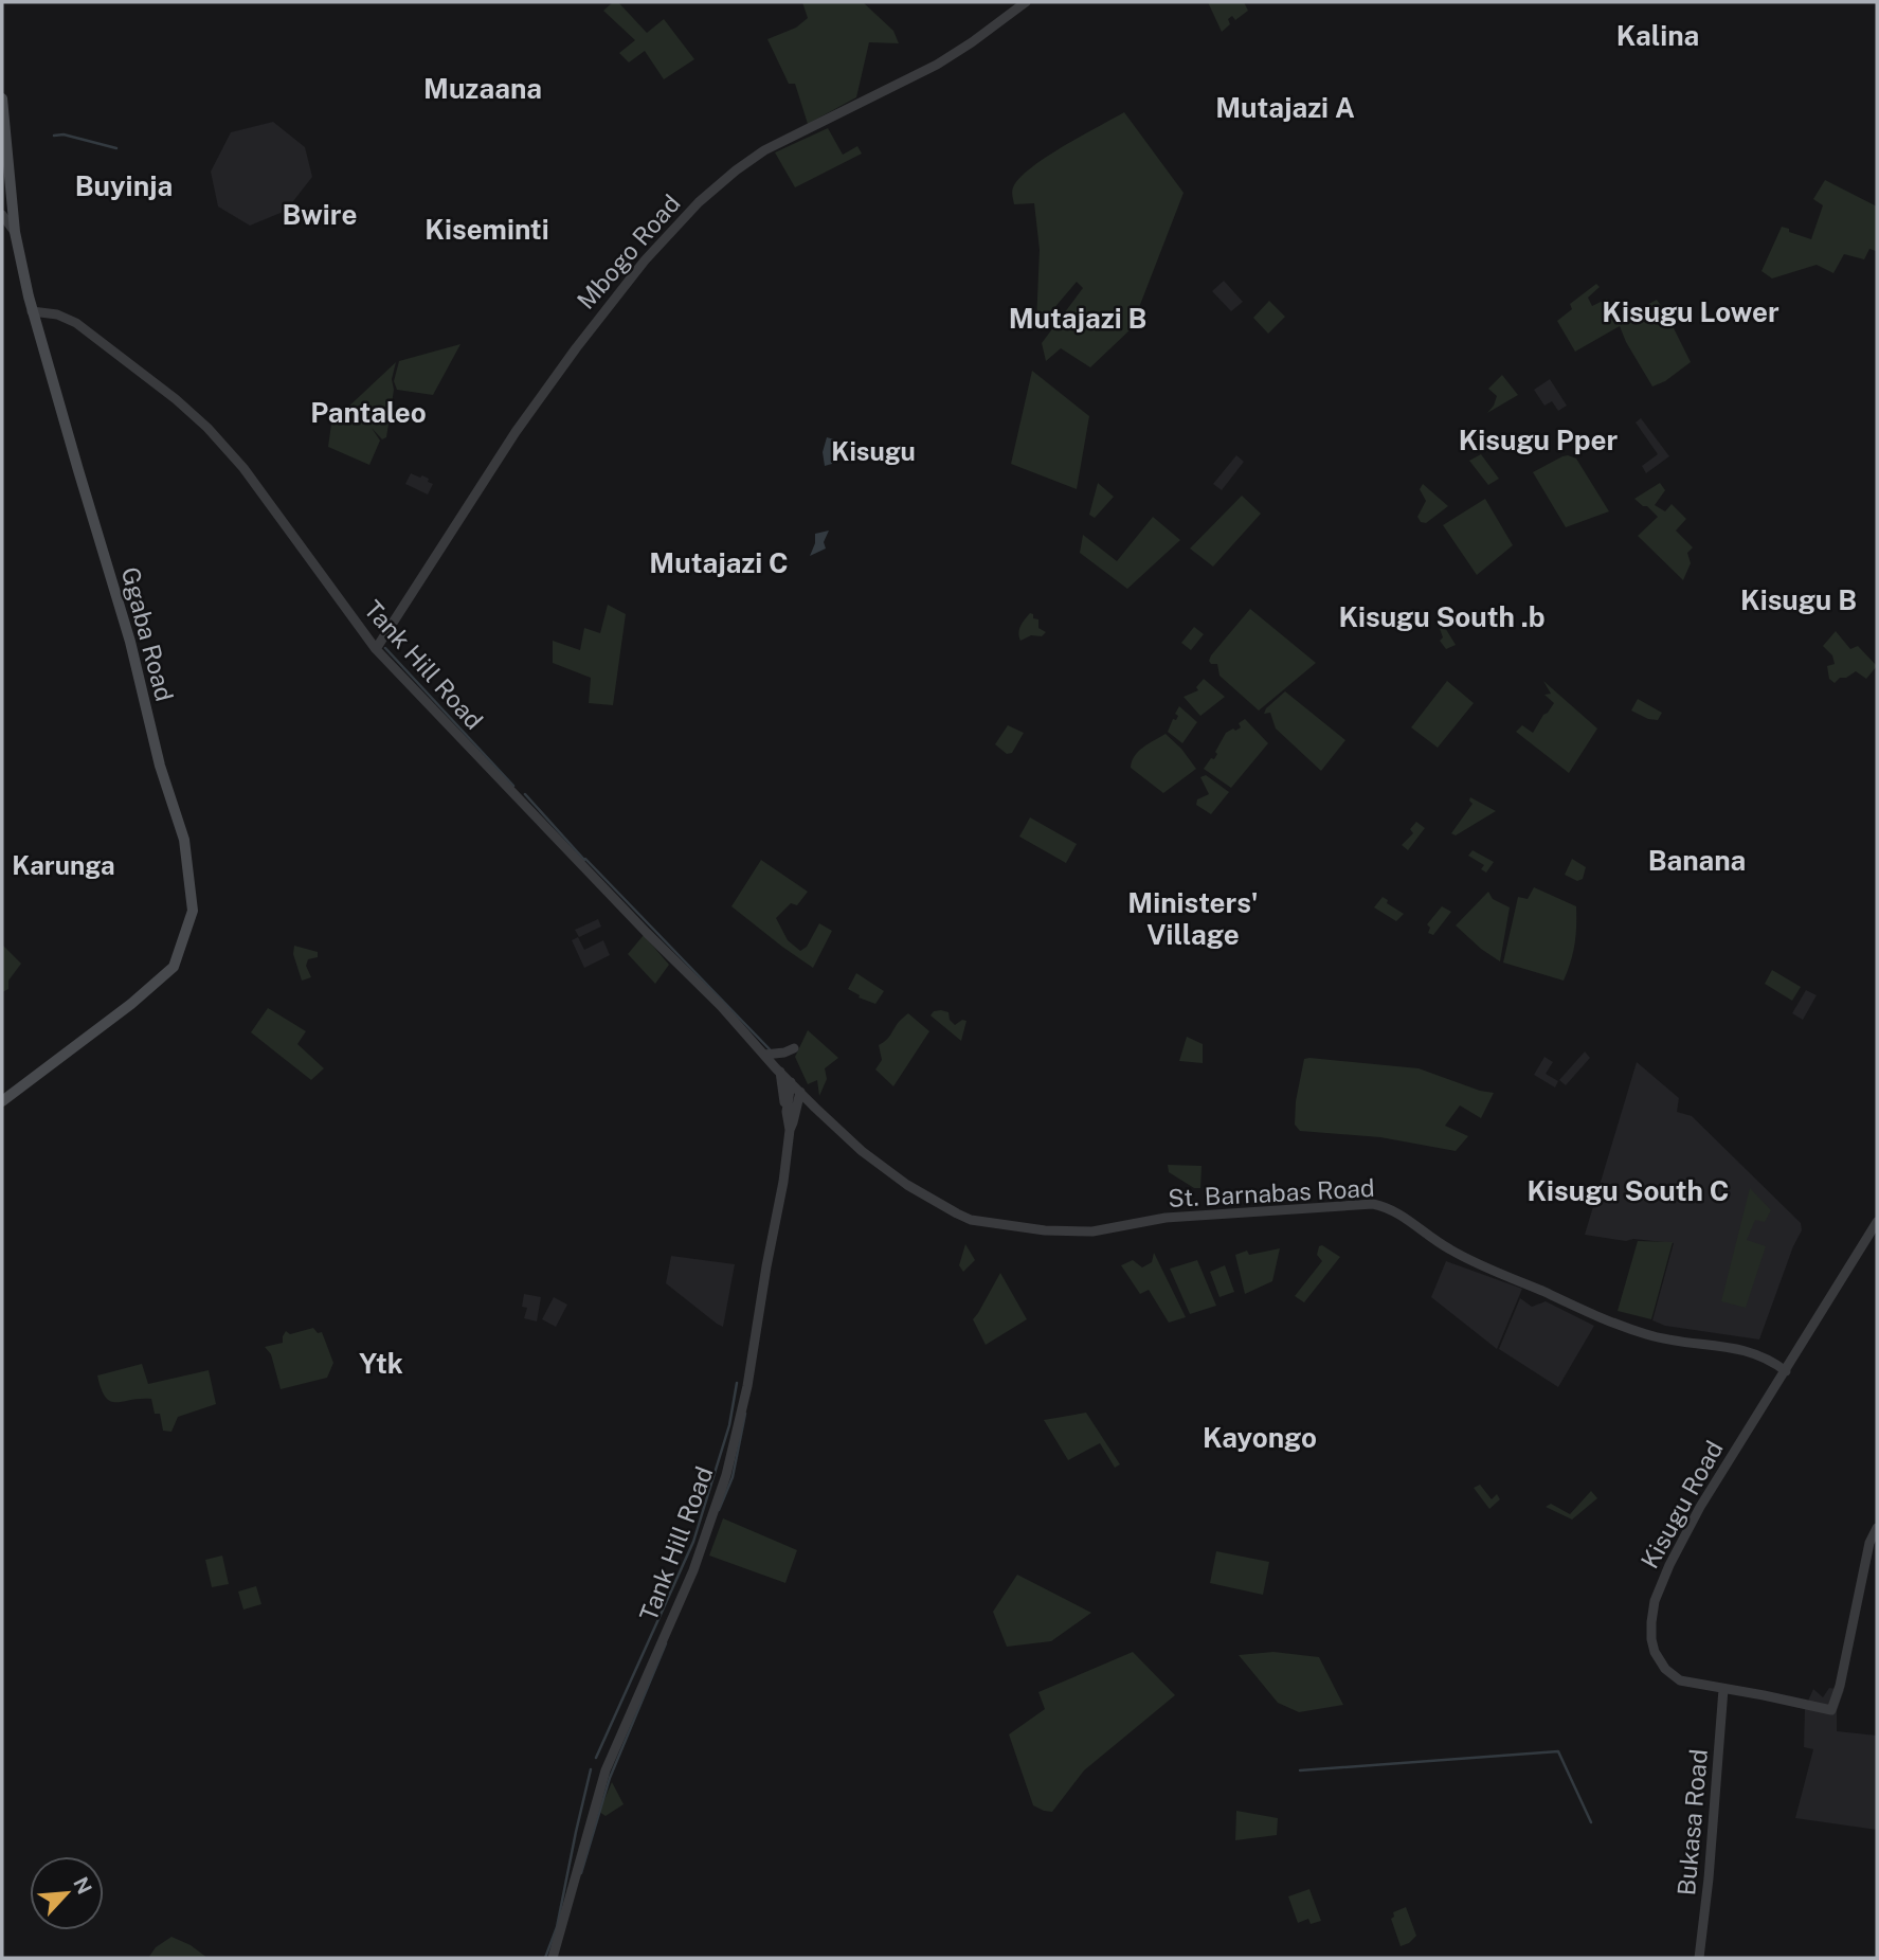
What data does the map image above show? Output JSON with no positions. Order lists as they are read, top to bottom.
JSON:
{
  "streets": {
    "main road": ["Ggaba Road"],
    "street": [
      "Mbogo Road",
      "Tank Hill Road",
      "St. Barnabas Road",
      "Kisugu Road",
      "Bukasa Road"
    ]
  },
  "crossings": [
    ["Mbogo Road", "Tank Hill Road"],
    ["Ggaba Road", "Tank Hill Road"],
    ["Tank Hill Road", "St. Barnabas Road"],
    ["St. Barnabas Road", "Kisugu Road"],
    ["Kisugu Road", "Bukasa Road"]
  ],
  "districts": [
    "Kalina",
    "Muzaana",
    "Mutajazi A",
    "Buyinja",
    "Bwire",
    "Kiseminti",
    "Kisugu Lower",
    "Mutajazi B",
    "Pantaleo",
    "Kisugu Pper",
    "Kisugu",
    "Mutajazi C",
    "Kisugu B",
    "Kisugu South .b",
    "Banana",
    "Karunga",
    "Ministers' Village",
    "Kisugu South C",
    "Ytk",
    "Kayongo"
  ],
  "north": "top right"
}
